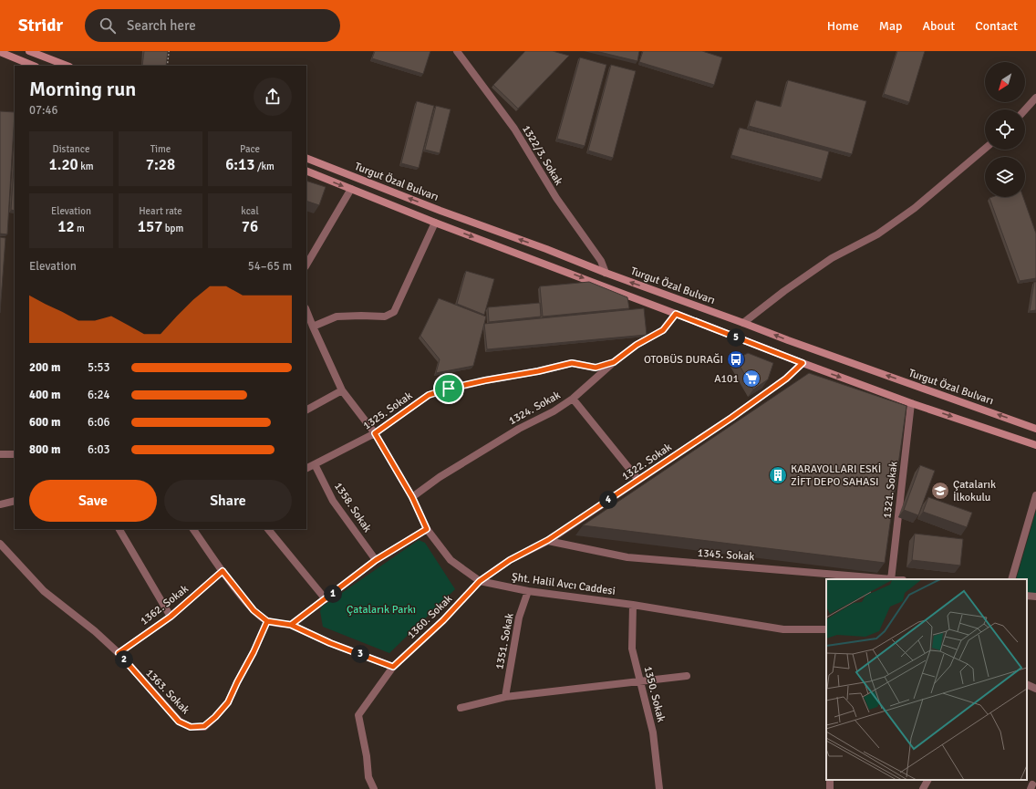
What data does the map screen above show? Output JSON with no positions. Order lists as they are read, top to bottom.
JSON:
{
  "streets": {
    "main road": ["Turgut Özal Bulvarı"],
    "street": [
      "1322/3. Sokak",
      "1324. Sokak",
      "1325. Sokak",
      "1322. Sokak",
      "1321. Sokak",
      "1358. Sokak",
      "1345. Sokak",
      "Şht. Halil Avcı Caddesi",
      "1362. Sokak",
      "1360. Sokak",
      "1351. Sokak",
      "1363. Sokak",
      "1350. Sokak"
    ]
  },
  "crossings": [
    ["1322/3. Sokak", "Turgut Özal Bulvarı"],
    ["1324. Sokak", "1325. Sokak"],
    ["1324. Sokak", "Şht. Halil Avcı Caddesi"],
    ["1325. Sokak", "1358. Sokak"],
    ["1325. Sokak", "Şht. Halil Avcı Caddesi"],
    ["1322. Sokak", "1345. Sokak"],
    ["1322. Sokak", "Şht. Halil Avcı Caddesi"],
    ["1322. Sokak", "1360. Sokak"],
    ["1321. Sokak", "1345. Sokak"],
    ["Şht. Halil Avcı Caddesi", "1360. Sokak"],
    ["Şht. Halil Avcı Caddesi", "1351. Sokak"],
    ["Şht. Halil Avcı Caddesi", "1350. Sokak"],
    ["1362. Sokak", "1363. Sokak"]
  ],
  "parks": ["Çatalarık Parkı"],
  "places": {
    "bus stop": ["OTOBÜS DURAĞI"],
    "supermarket": ["A101"],
    "building": ["KARAYOLLARI ESKİ ZİFT DEPO SAHASI"],
    "school or university": ["Çatalarık İlkokulu"]
  },
  "north": "bottom left",
  "page": {
    "header": "Stridr",
    "search": "Search here",
    "nav": [
      "Home",
      "Map",
      "About",
      "Contact"
    ],
    "heading": ["Morning run", "07:46"],
    "stats": [
      ["Distance", "1.20 km"],
      ["Time", "7:28"],
      ["Pace", "6:13 /km"],
      ["Elevation", "12 m"],
      ["Heart rate", "157 bpm"],
      ["kcal", "76"]
    ],
    "chart": ["Elevation", "54–65 m"],
    "pins": [
      "5",
      "4",
      "1",
      "3",
      "2"
    ],
    "list": [
      {
        "name": "200 m",
        "note": "5:53"
      },
      {
        "name": "400 m",
        "note": "6:24"
      },
      {
        "name": "600 m",
        "note": "6:06"
      },
      {
        "name": "800 m",
        "note": "6:03"
      }
    ],
    "buttons": ["Save", "Share"]
  }
}
